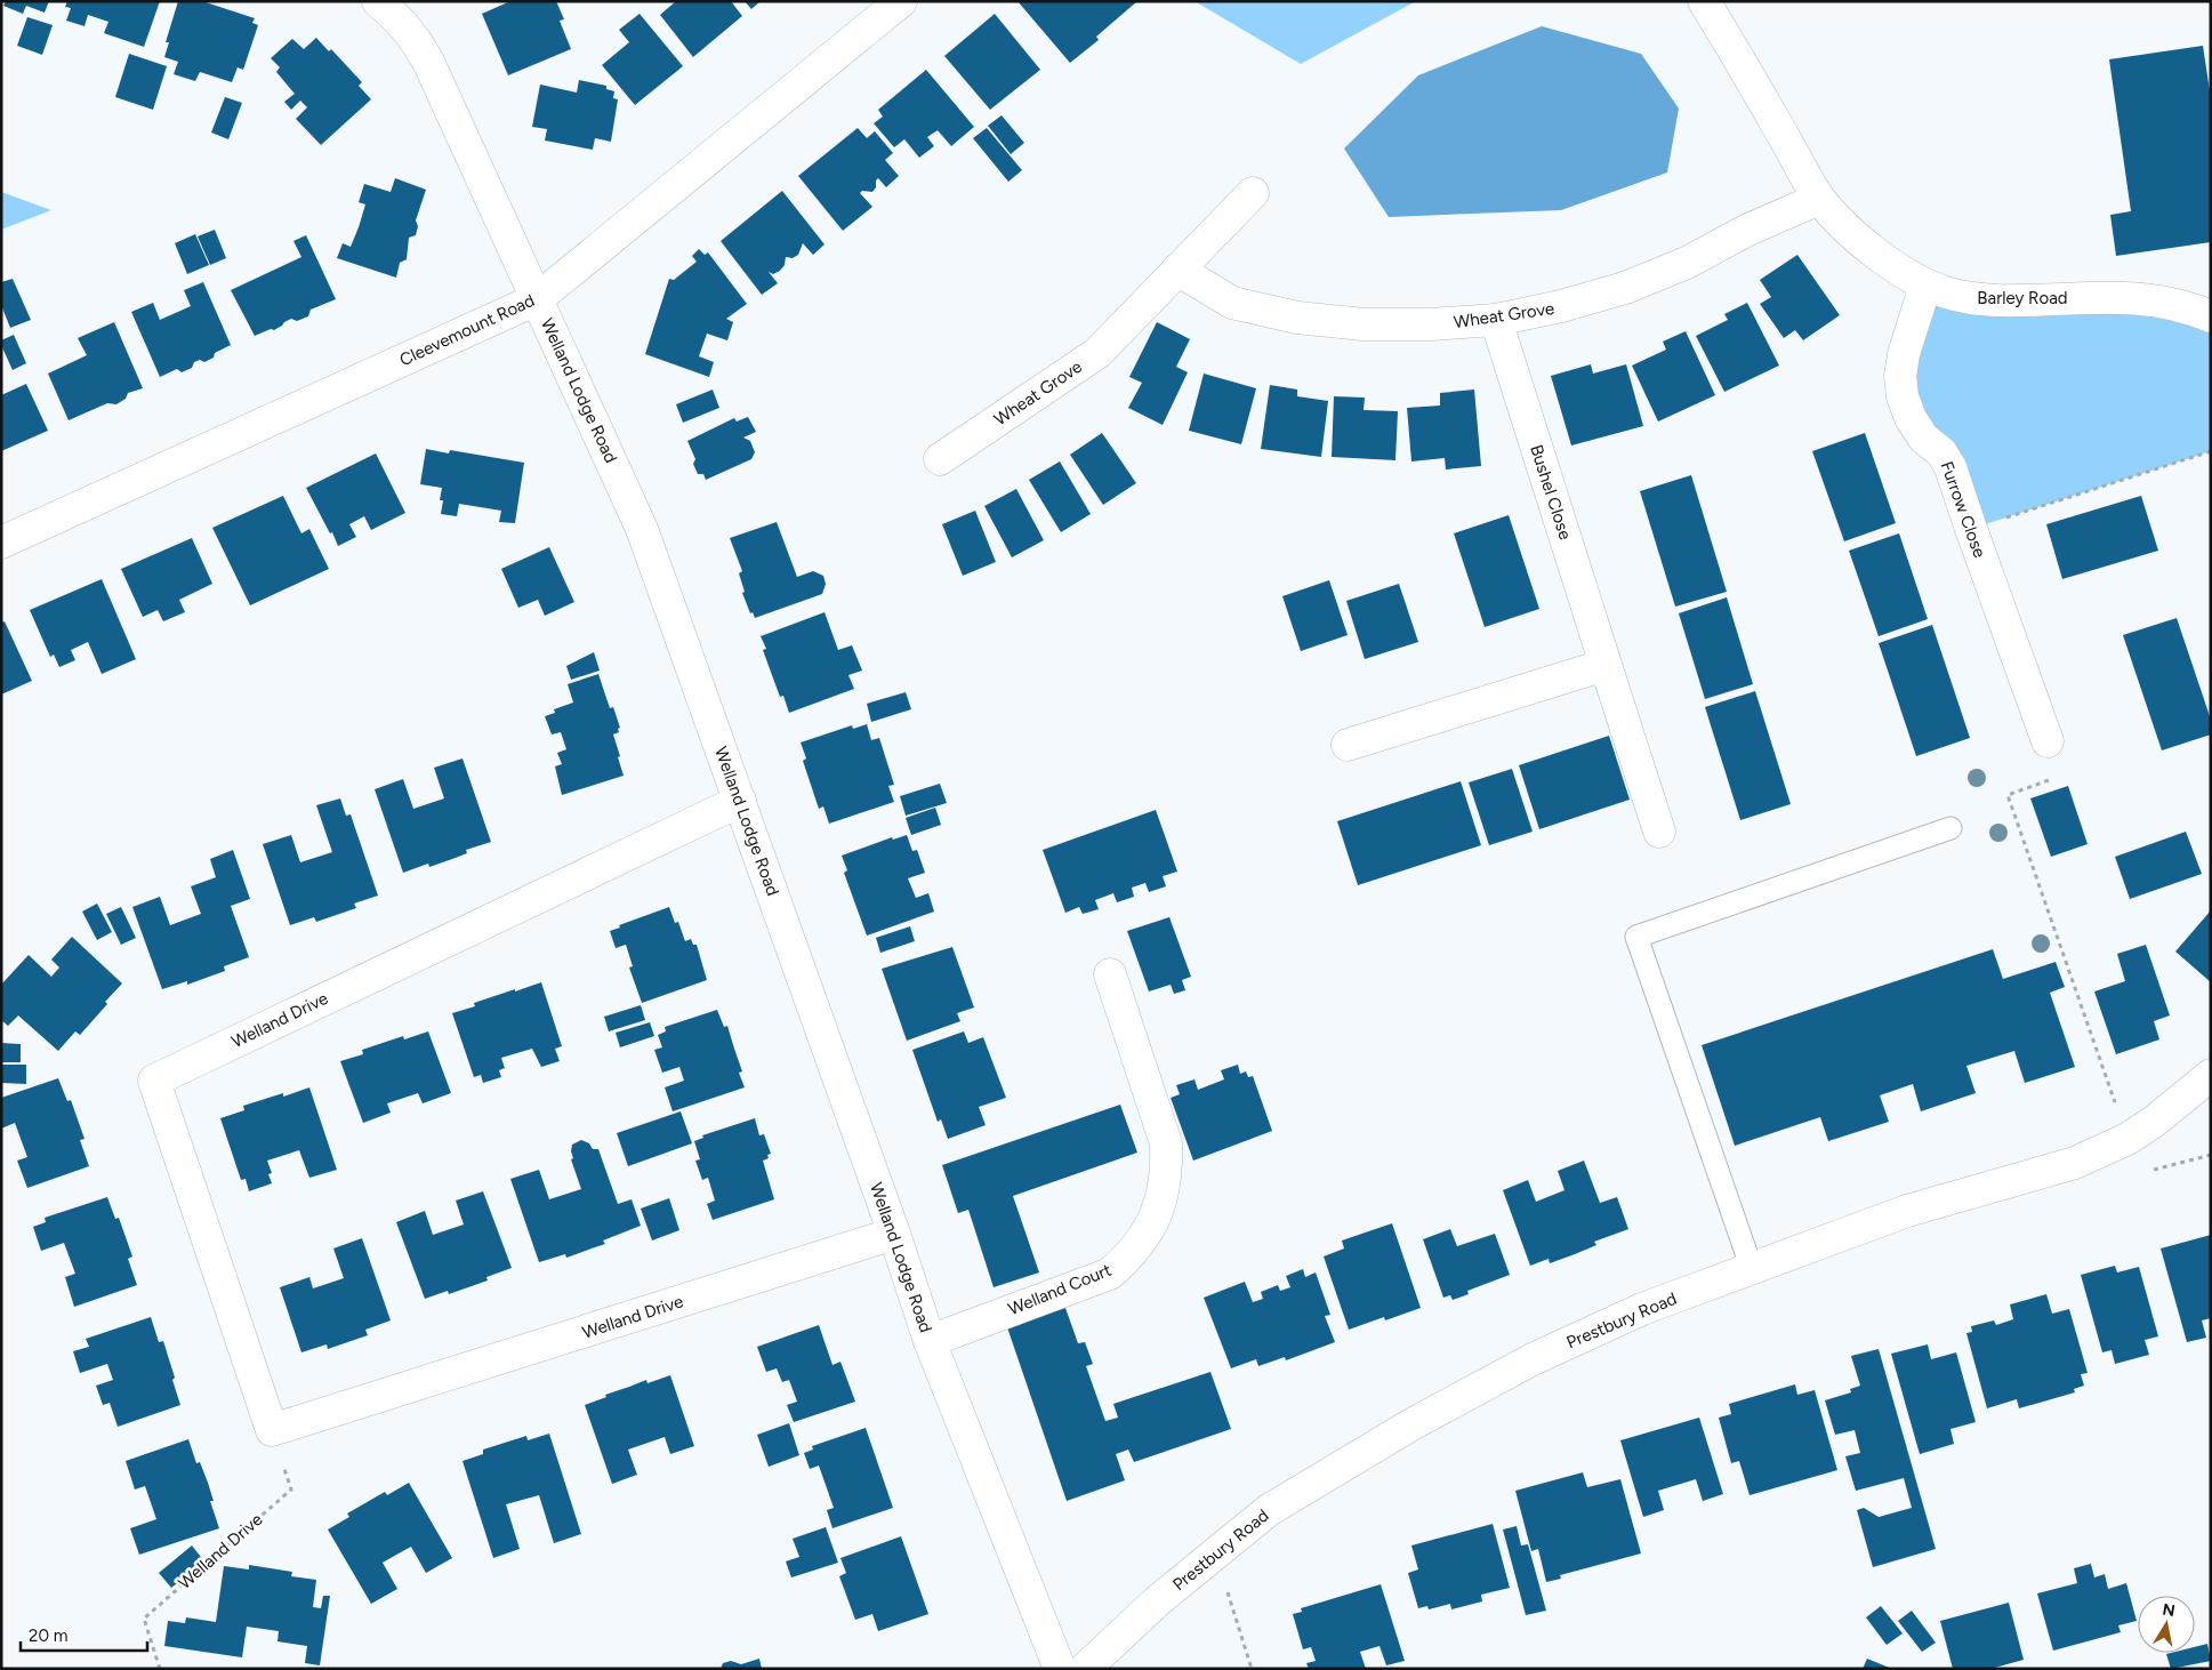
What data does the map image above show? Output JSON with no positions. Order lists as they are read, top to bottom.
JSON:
{
  "streets": {
    "street": [
      "Barley Road",
      "Wheat Grove",
      "Cleevemount Road",
      "Welland Lodge Road",
      "Bushel Close",
      "Furrow Close",
      "Welland Drive",
      "Welland Court",
      "Prestbury Road"
    ]
  },
  "crossings": [
    ["Barley Road", "Wheat Grove"],
    ["Barley Road", "Furrow Close"],
    ["Wheat Grove", "Bushel Close"],
    ["Cleevemount Road", "Welland Lodge Road"],
    ["Welland Lodge Road", "Welland Drive"],
    ["Welland Lodge Road", "Welland Court"]
  ],
  "scale_bar": "20 m",
  "north": "top"
}
